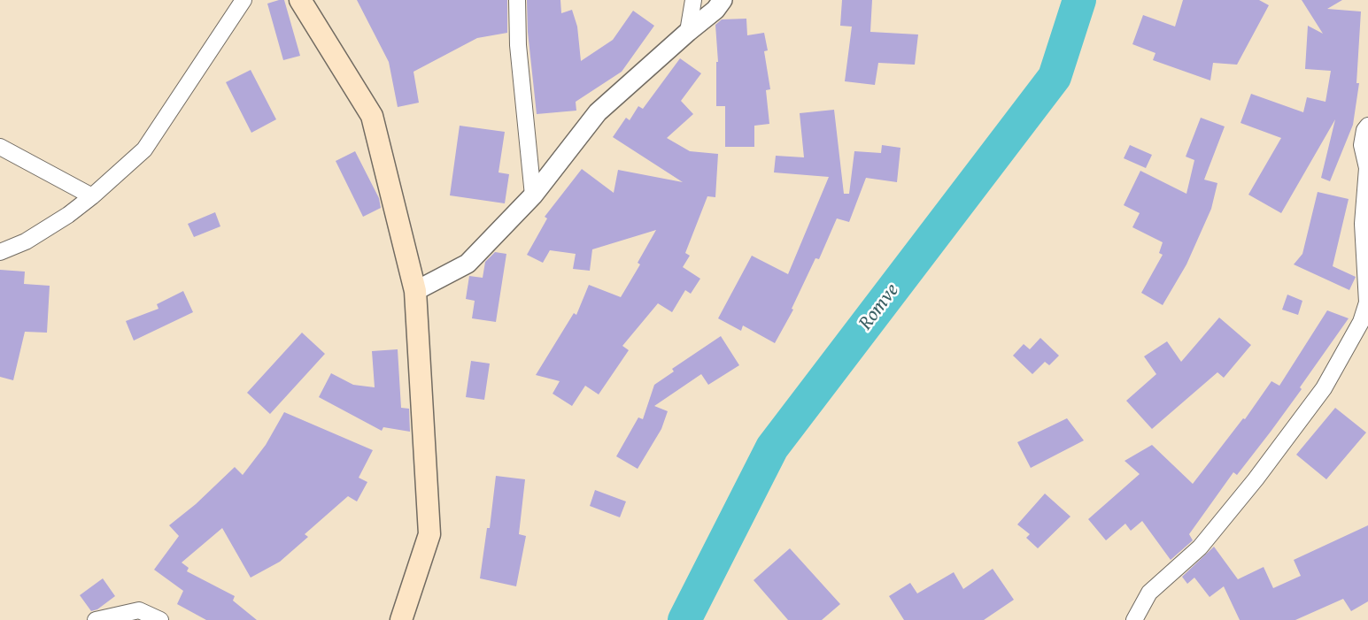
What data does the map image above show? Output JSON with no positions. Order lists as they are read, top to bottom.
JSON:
{
  "water": ["Romve"]
}
